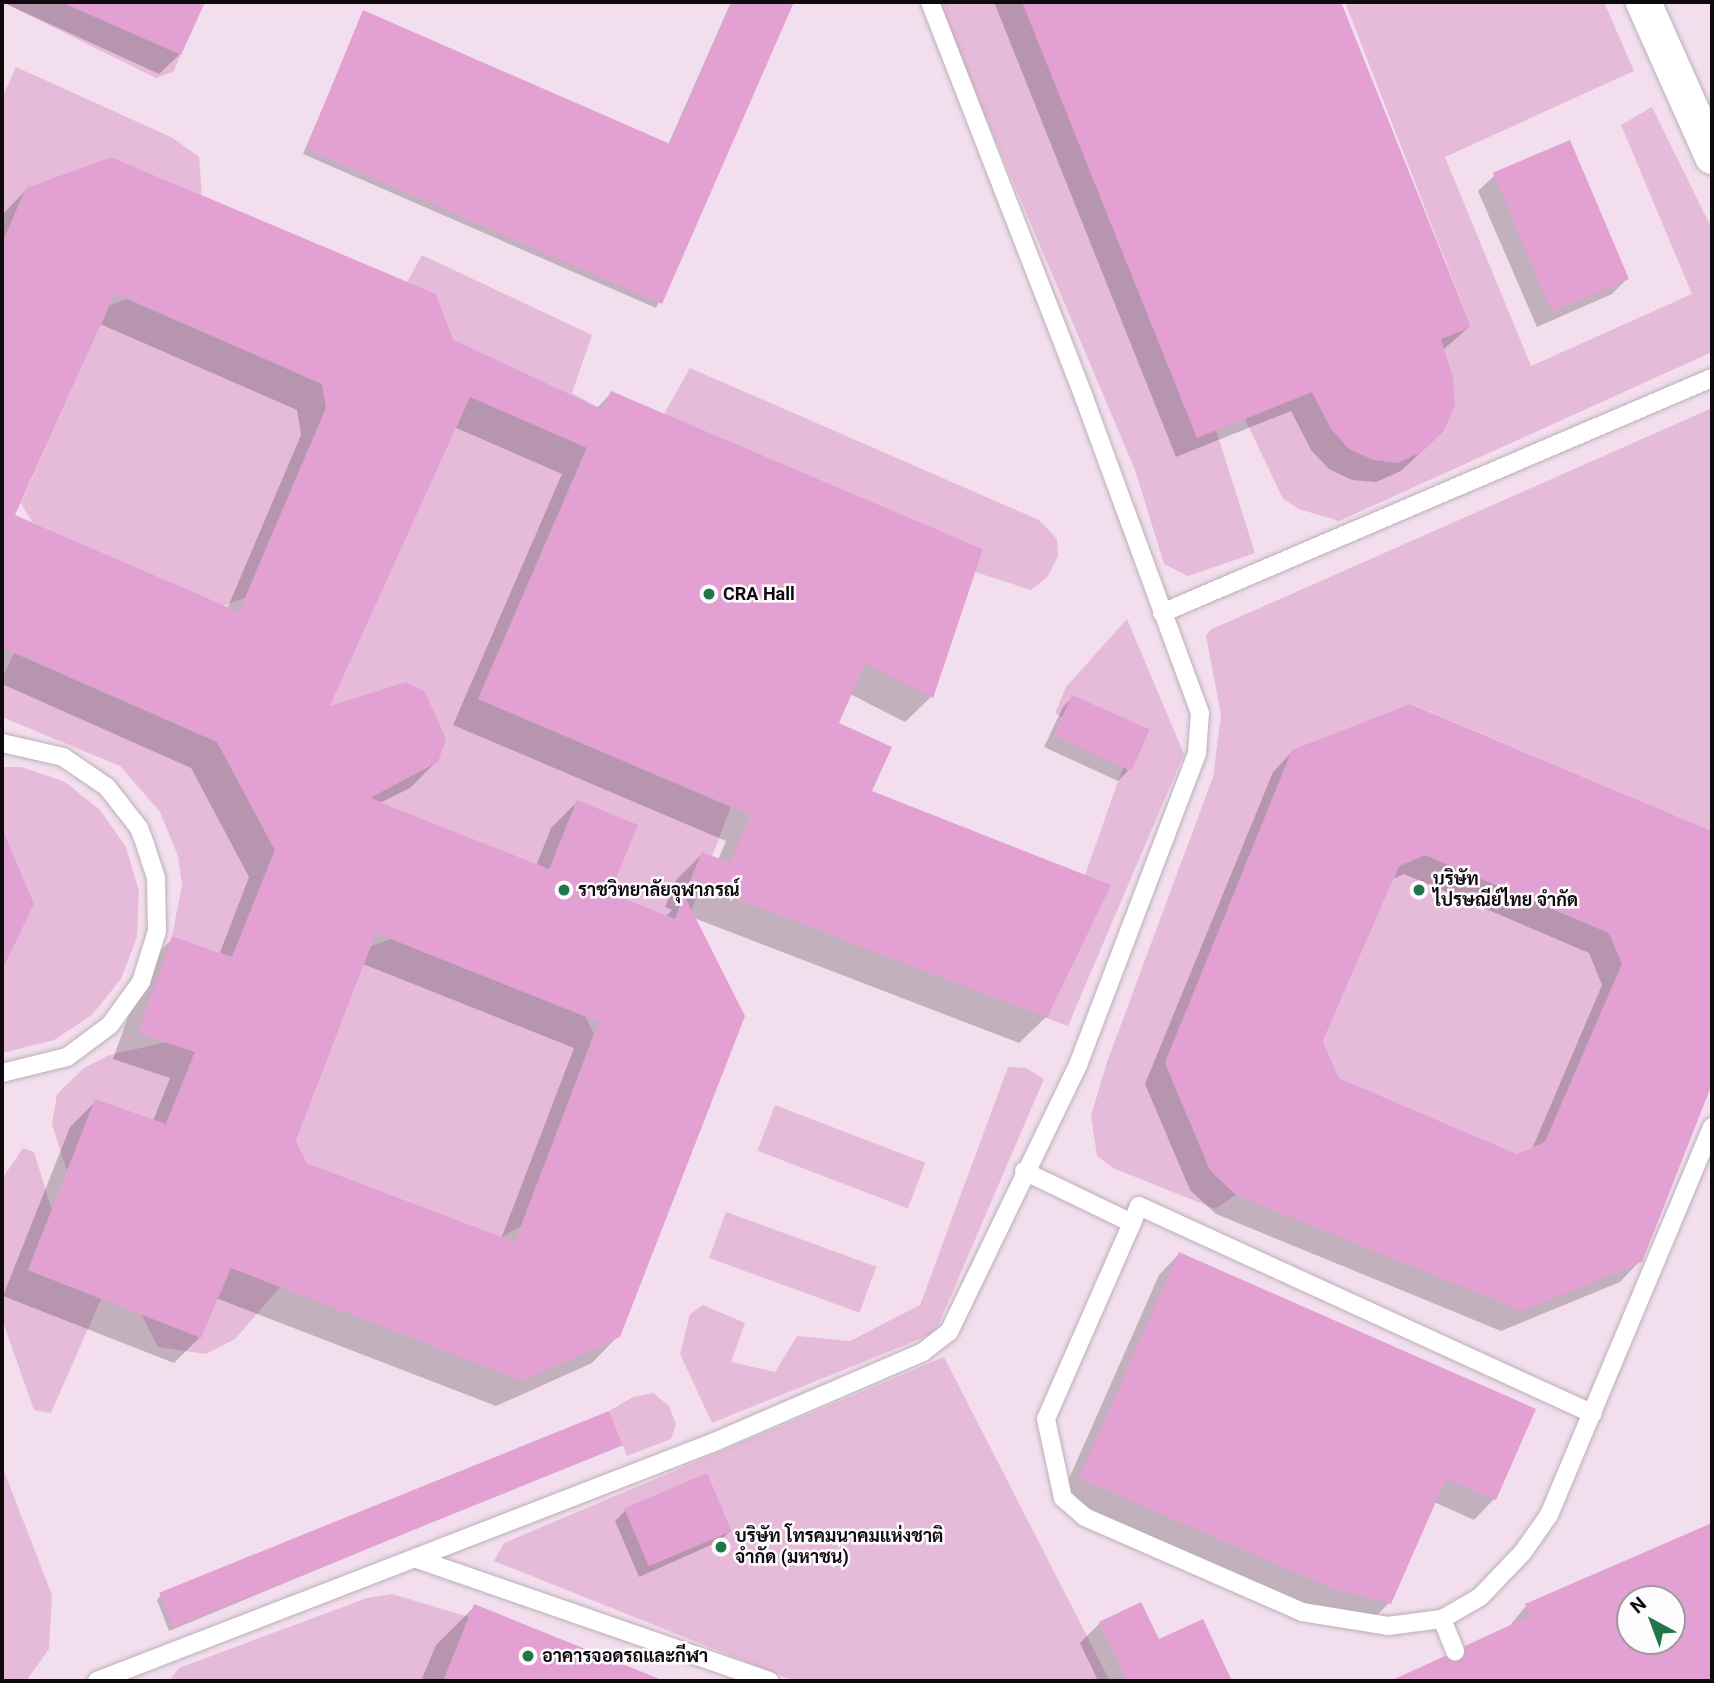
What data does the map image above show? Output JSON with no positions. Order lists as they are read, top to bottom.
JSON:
{
  "places": [
    "CRA Hall",
    "ราชวิทยาลัยจุฬาภรณ์",
    "บริษัท ไปรษณีย์ไทย จำกัด",
    "บริษัท โทรคมนาคมแห่งชาติ จำกัด (มหาชน)",
    "อาคารจอดรถและกีฬา"
  ],
  "north": "top left"
}
